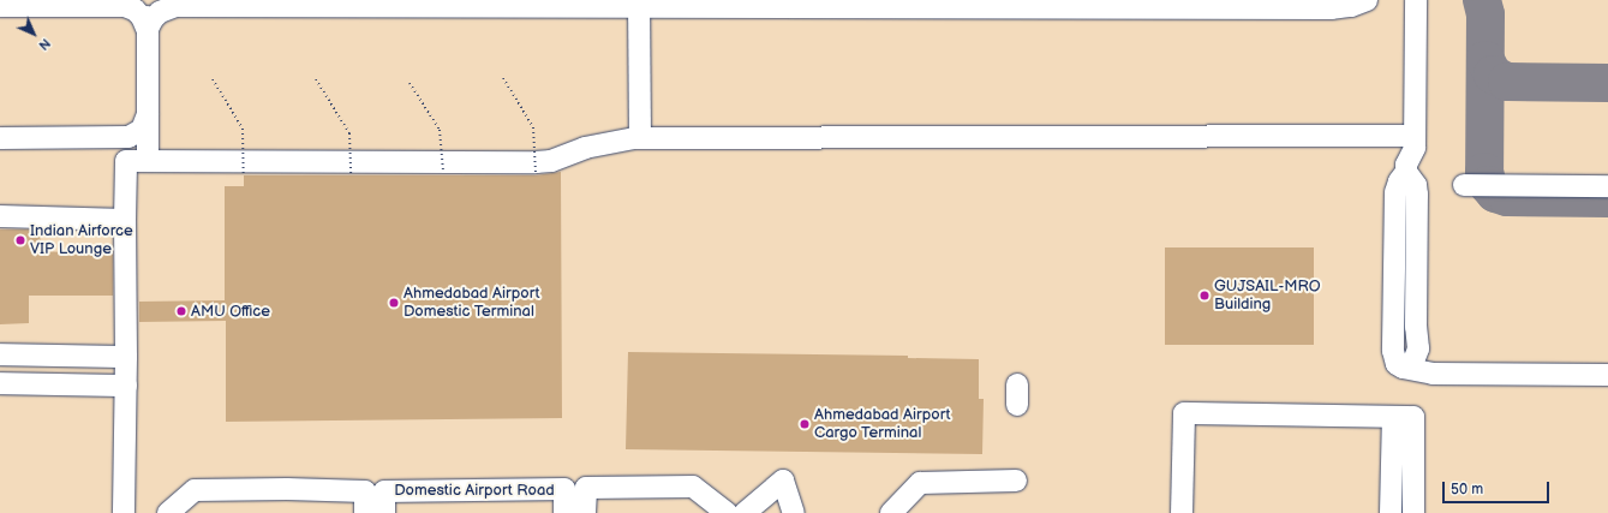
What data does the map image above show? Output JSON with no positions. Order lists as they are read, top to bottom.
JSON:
{
  "streets": {
    "street": ["Domestic Airport Road"]
  },
  "places": [
    "Indian Airforce VIP Lounge",
    "GUJSAIL-MRO Building",
    "Ahmedabad Airport Domestic Terminal",
    "AMU Office",
    "Ahmedabad Airport Cargo Terminal"
  ],
  "scale_bar": "50 m",
  "north": "bottom right"
}
